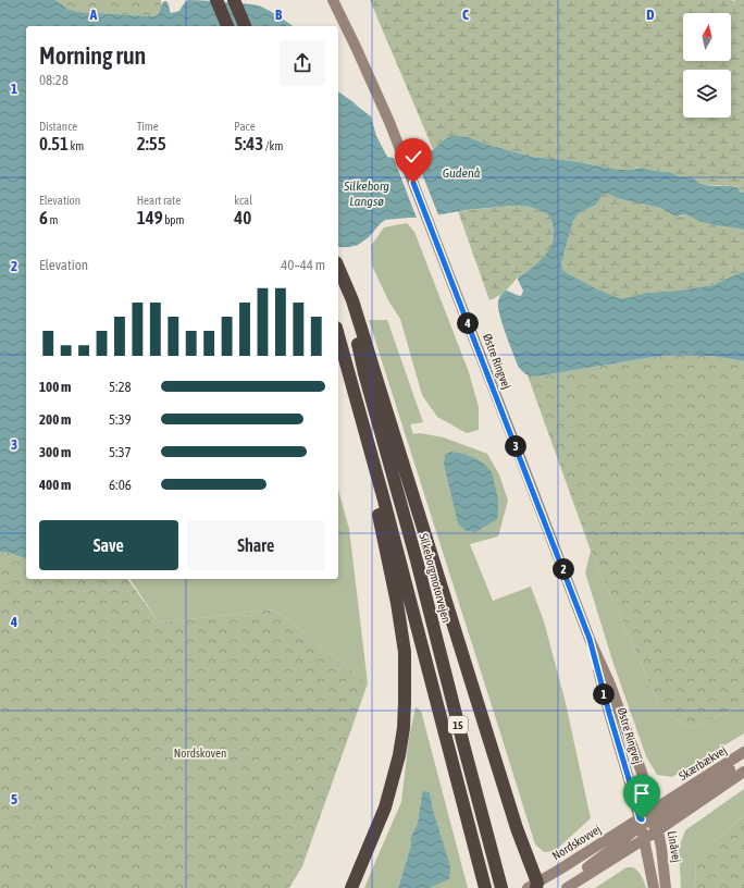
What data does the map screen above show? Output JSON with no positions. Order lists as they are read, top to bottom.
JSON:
{
  "streets": {
    "highway": ["Silkeborgmotorvejen", "15"],
    "main road": [
      "Østre Ringvej",
      "Skærbækvej",
      "Nordskovvej",
      "Linåvej"
    ]
  },
  "crossings": [
    ["Østre Ringvej", "Skærbækvej"],
    ["Østre Ringvej", "Nordskovvej"],
    ["Østre Ringvej", "Linåvej"],
    ["Skærbækvej", "Nordskovvej"],
    ["Skærbækvej", "Linåvej"],
    ["Nordskovvej", "Linåvej"]
  ],
  "water": ["Gudenå", "Silkeborg Langsø"],
  "parks": ["Nordskoven"],
  "north": "top",
  "page": {
    "heading": ["Morning run", "08:28"],
    "stats": [
      ["Distance", "0.51 km"],
      ["Time", "2:55"],
      ["Pace", "5:43 /km"],
      ["Elevation", "6 m"],
      ["Heart rate", "149 bpm"],
      ["kcal", "40"]
    ],
    "chart": ["Elevation", "40–44 m"],
    "pins": [
      "4",
      "3",
      "2",
      "1"
    ],
    "list": [
      {
        "name": "100 m",
        "note": "5:28"
      },
      {
        "name": "200 m",
        "note": "5:39"
      },
      {
        "name": "300 m",
        "note": "5:37"
      },
      {
        "name": "400 m",
        "note": "6:06"
      }
    ],
    "buttons": ["Save", "Share"]
  },
  "grid": {
    "columns": [
      "A",
      "B",
      "C",
      "D"
    ],
    "rows": [
      "1",
      "2",
      "3",
      "4",
      "5"
    ]
  }
}
